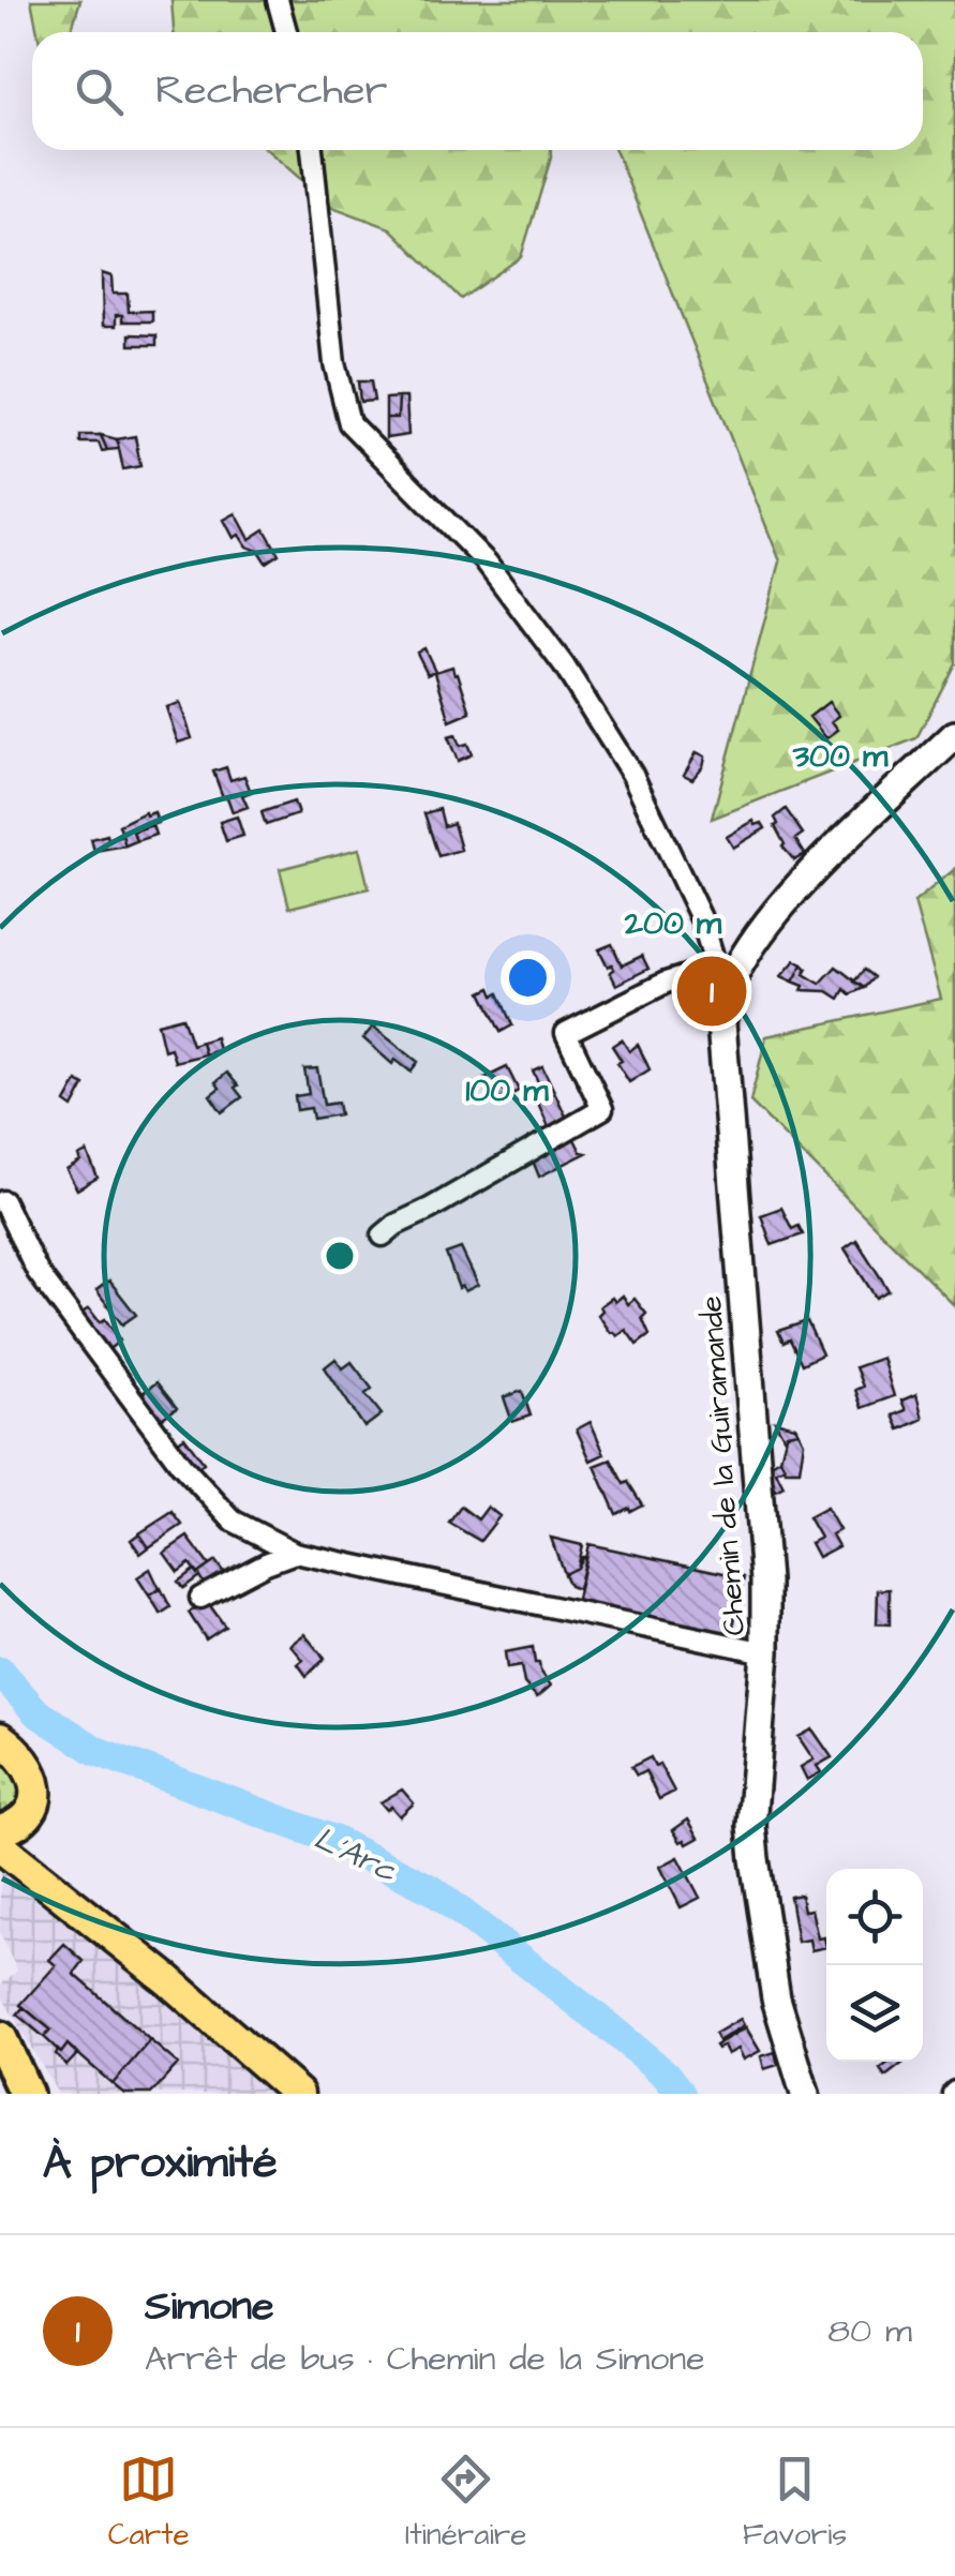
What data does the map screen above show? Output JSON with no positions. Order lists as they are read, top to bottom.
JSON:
{
  "streets": {
    "street": ["Chemin de la Guiramande"]
  },
  "water": ["L'Arc"],
  "page": {
    "search": "Rechercher",
    "pins": "1",
    "heading": "À proximité",
    "list": [
      {
        "mark": "1",
        "name": "Simone",
        "note": "Arrêt de bus · Chemin de la Simone",
        "value": "80 m"
      }
    ],
    "nav": ["Carte", "Itinéraire", "Favoris"]
  },
  "rings": ["300 m", "200 m", "100 m"]
}
